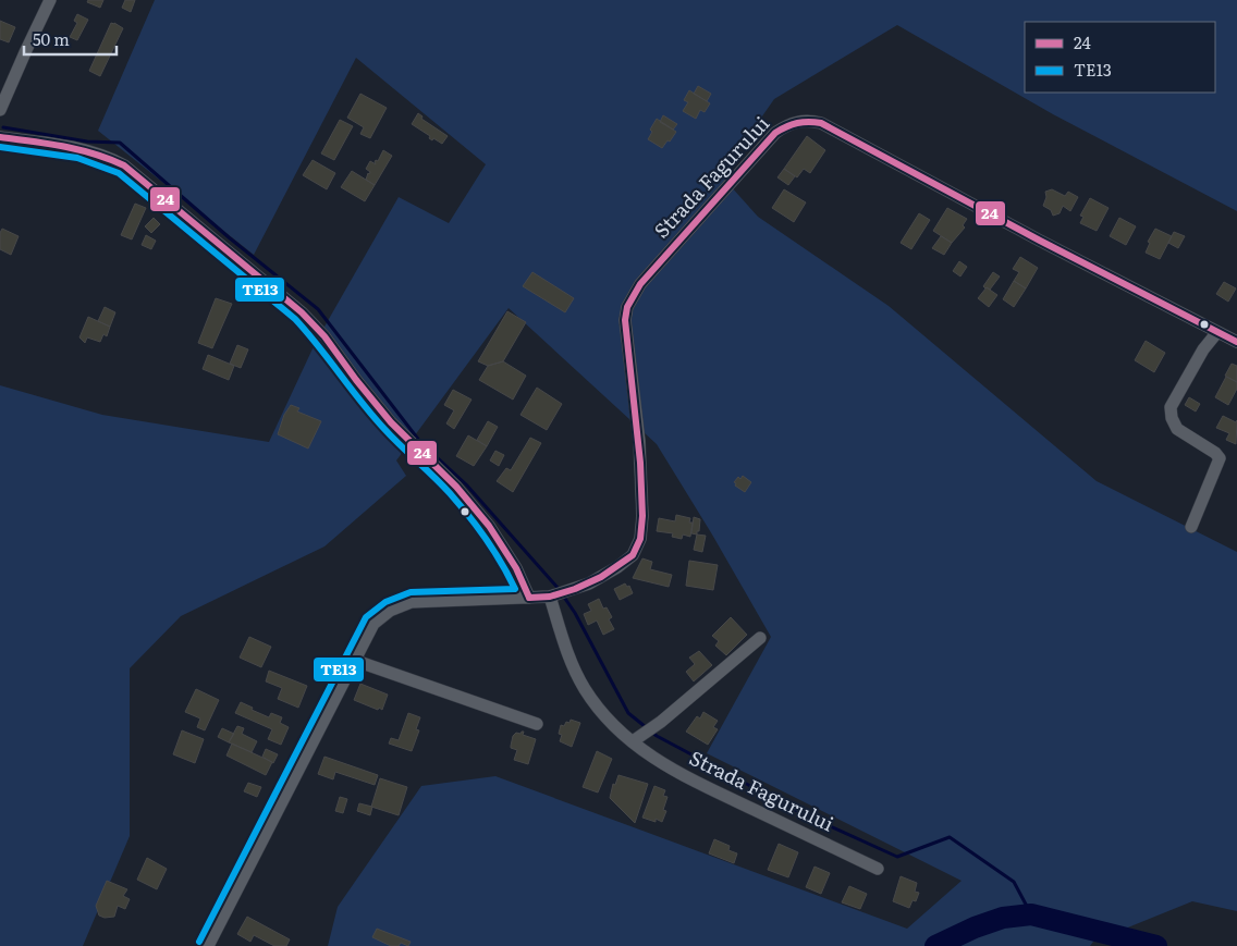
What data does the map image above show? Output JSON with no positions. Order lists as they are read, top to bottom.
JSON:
{
  "streets": {
    "street": ["Strada Fagurului"]
  },
  "lines": ["transit line 24", "transit line TE13"],
  "legend": ["24", "TE13"],
  "scale_bar": "50 m"
}
